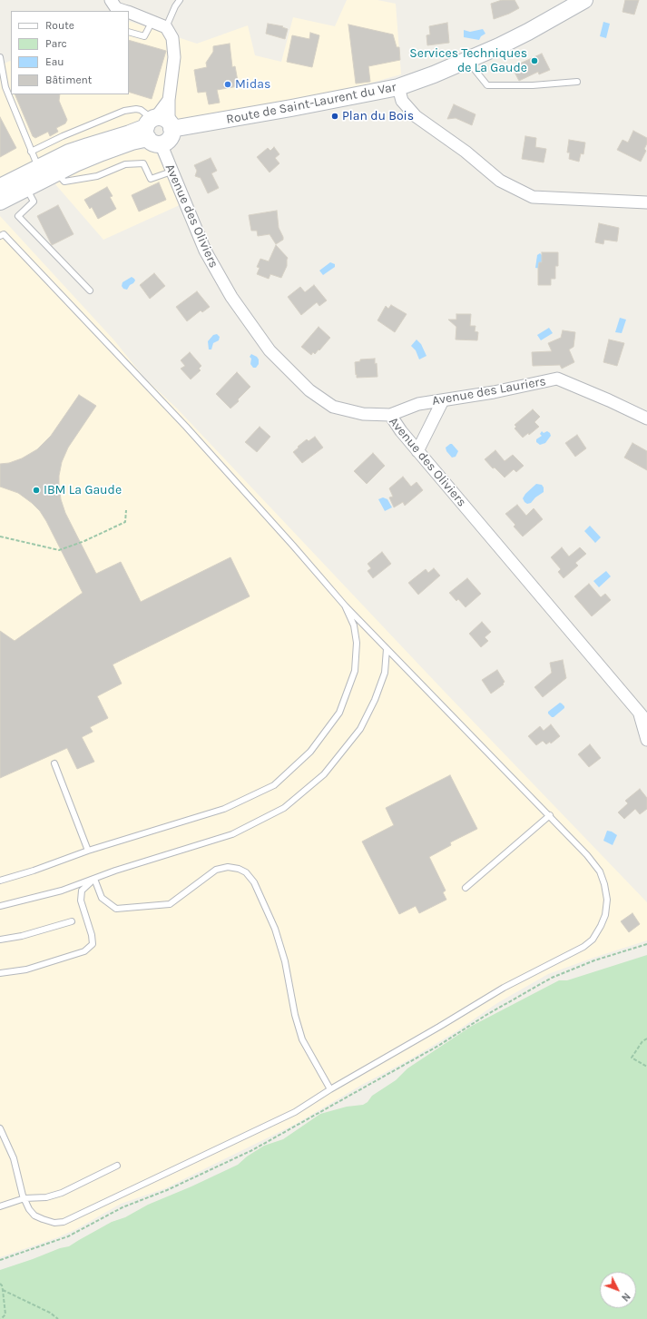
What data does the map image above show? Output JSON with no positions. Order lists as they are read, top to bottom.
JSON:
{
  "streets": {
    "main road": ["Route de Saint-Laurent du Var"],
    "street": ["Avenue des Oliviers", "Avenue des Lauriers"]
  },
  "crossings": [
    ["Route de Saint-Laurent du Var", "Avenue des Oliviers"],
    ["Avenue des Oliviers", "Avenue des Lauriers"]
  ],
  "places": [
    "Services Techniques de La Gaude",
    "Midas",
    "Plan du Bois",
    "IBM La Gaude"
  ],
  "legend": [
    "Route",
    "Parc",
    "Eau",
    "Bâtiment"
  ],
  "north": "bottom right"
}
